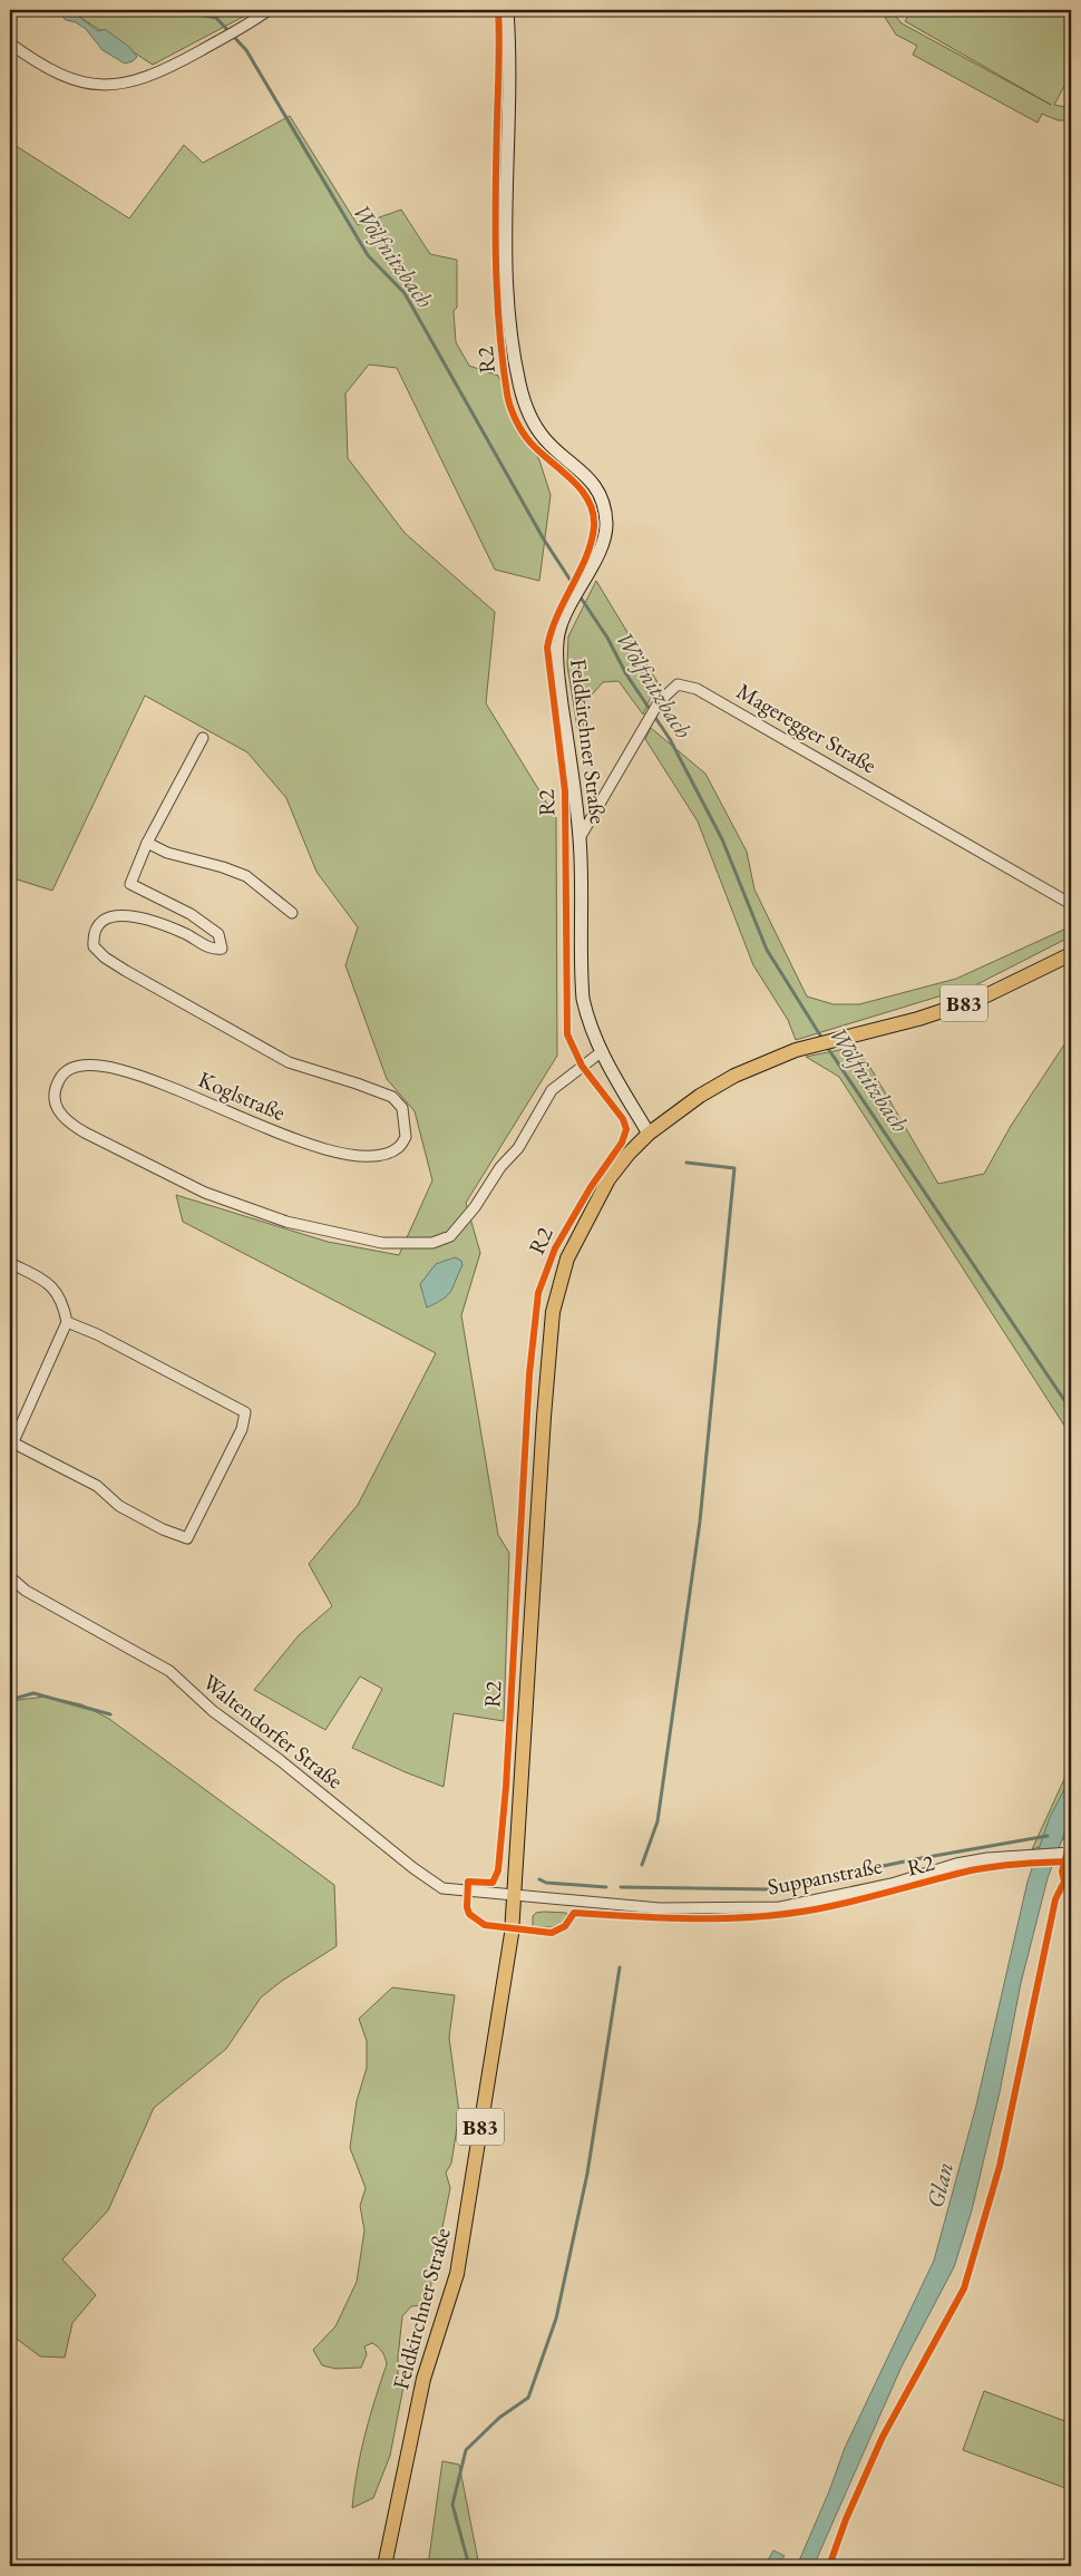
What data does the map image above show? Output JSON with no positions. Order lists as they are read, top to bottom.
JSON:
{
  "streets": {
    "main road": ["Feldkirchner Straße", "B83"],
    "street": [
      "Mageregger Straße",
      "Koglstraße",
      "Waltendorfer Straße",
      "Suppanstraße"
    ],
    "cycle path": ["R2"]
  },
  "crossings": [
    ["Mageregger Straße", "Feldkirchner Straße"],
    ["Feldkirchner Straße", "B83"],
    ["Feldkirchner Straße", "Koglstraße"],
    ["Feldkirchner Straße", "Waltendorfer Straße"],
    ["Feldkirchner Straße", "Suppanstraße"],
    ["Waltendorfer Straße", "Suppanstraße"]
  ],
  "water": ["Wölfnitzbach", "Glan"]
}
